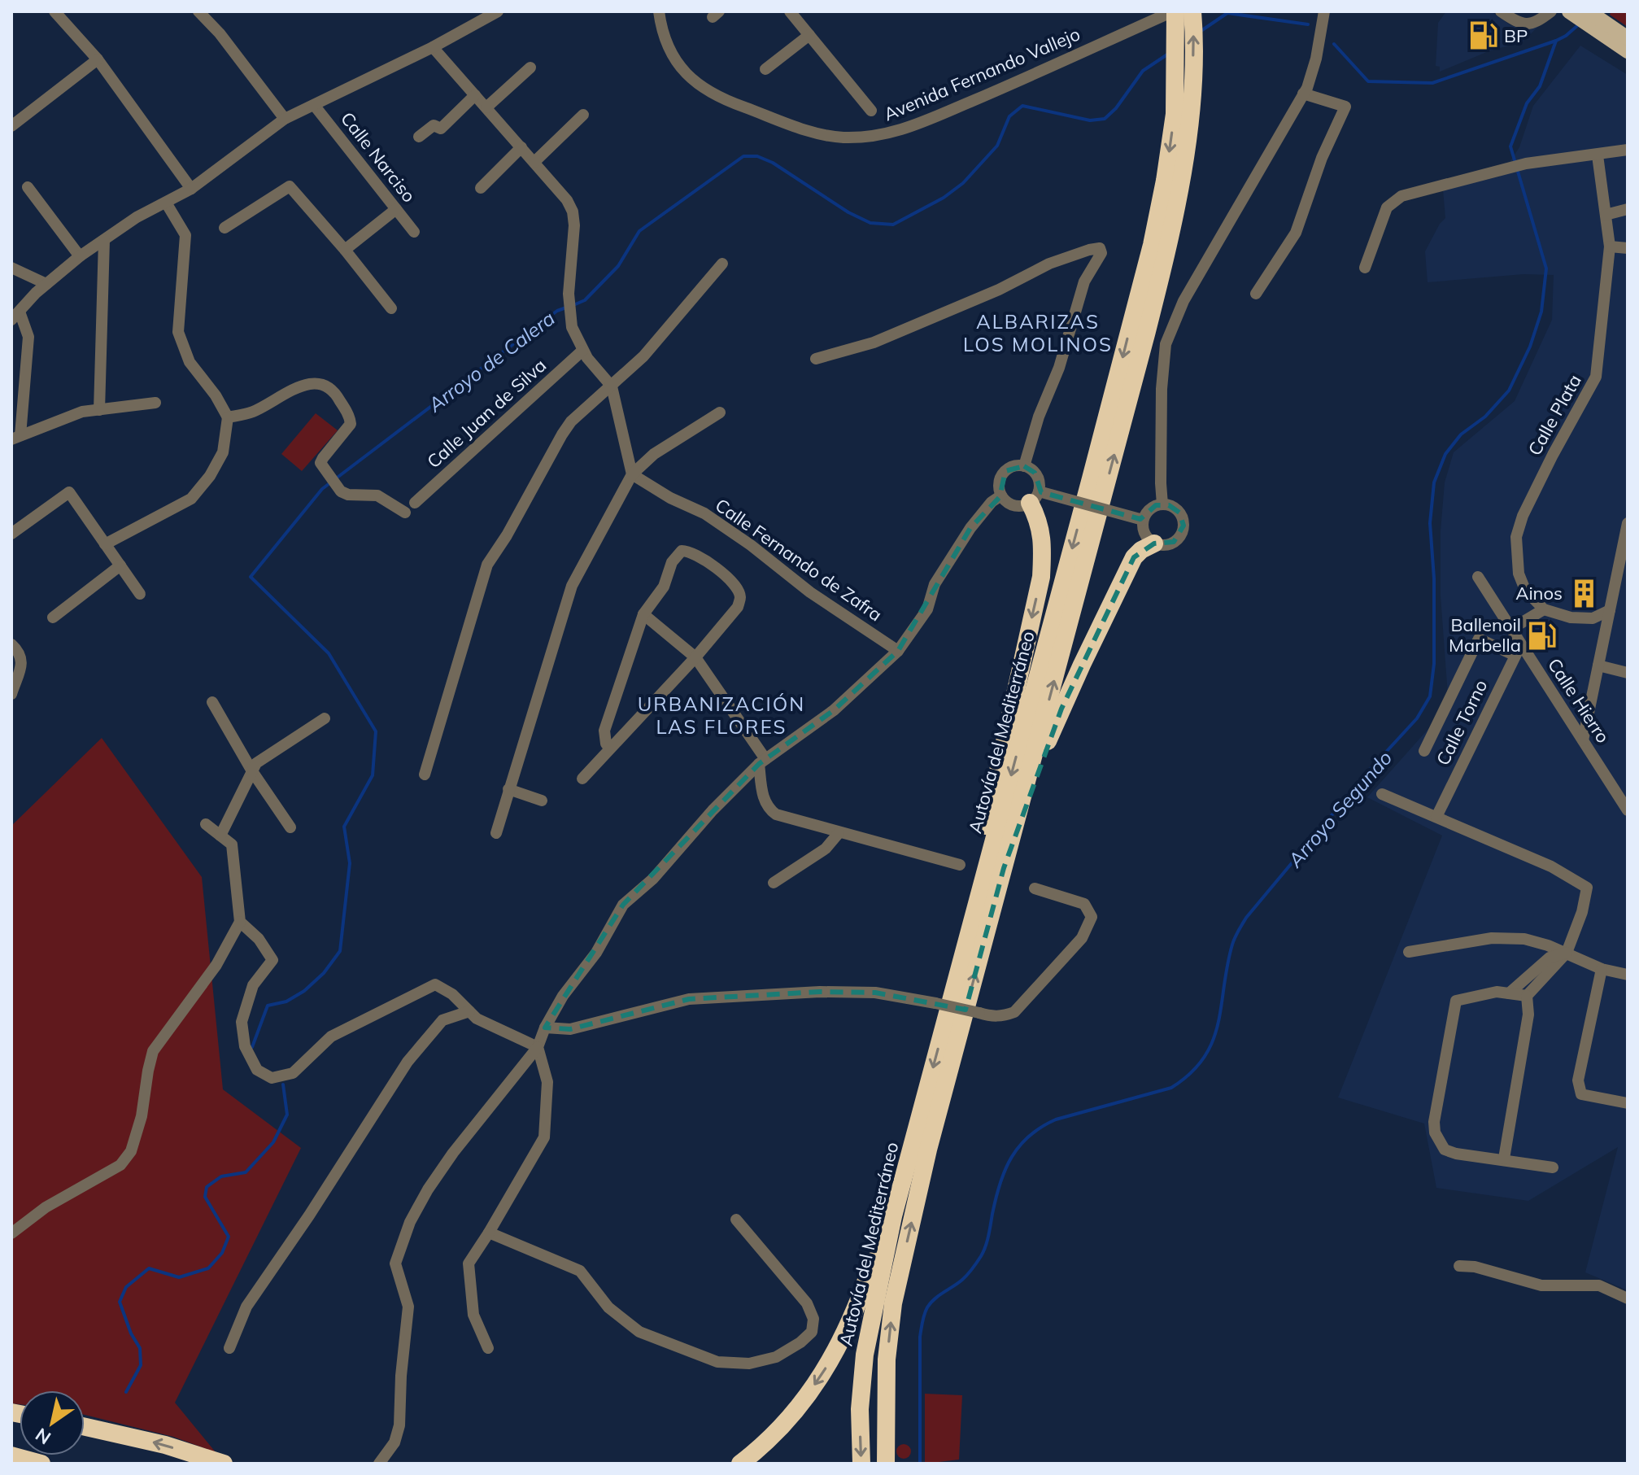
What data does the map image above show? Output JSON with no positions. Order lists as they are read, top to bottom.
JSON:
{
  "streets": {
    "highway": ["Autovía del Mediterráneo"],
    "street": [
      "Avenida Fernando Vallejo",
      "Calle Narciso",
      "Calle Juan de Silva",
      "Calle Plata",
      "Calle Fernando de Zafra",
      "Calle Hierro",
      "Calle Torno"
    ]
  },
  "crossings": [
    ["Avenida Fernando Vallejo", "Autovía del Mediterráneo"],
    ["Calle Hierro", "Calle Torno"]
  ],
  "districts": ["ALBARIZAS LOS MOLINOS", "URBANIZACIÓN LAS FLORES"],
  "water": ["Arroyo de Calera", "Arroyo Segundo"],
  "places": {
    "fuel station": ["BP", "Ballenoil Marbella"],
    "building": ["Ainos"]
  },
  "north": "bottom left"
}
